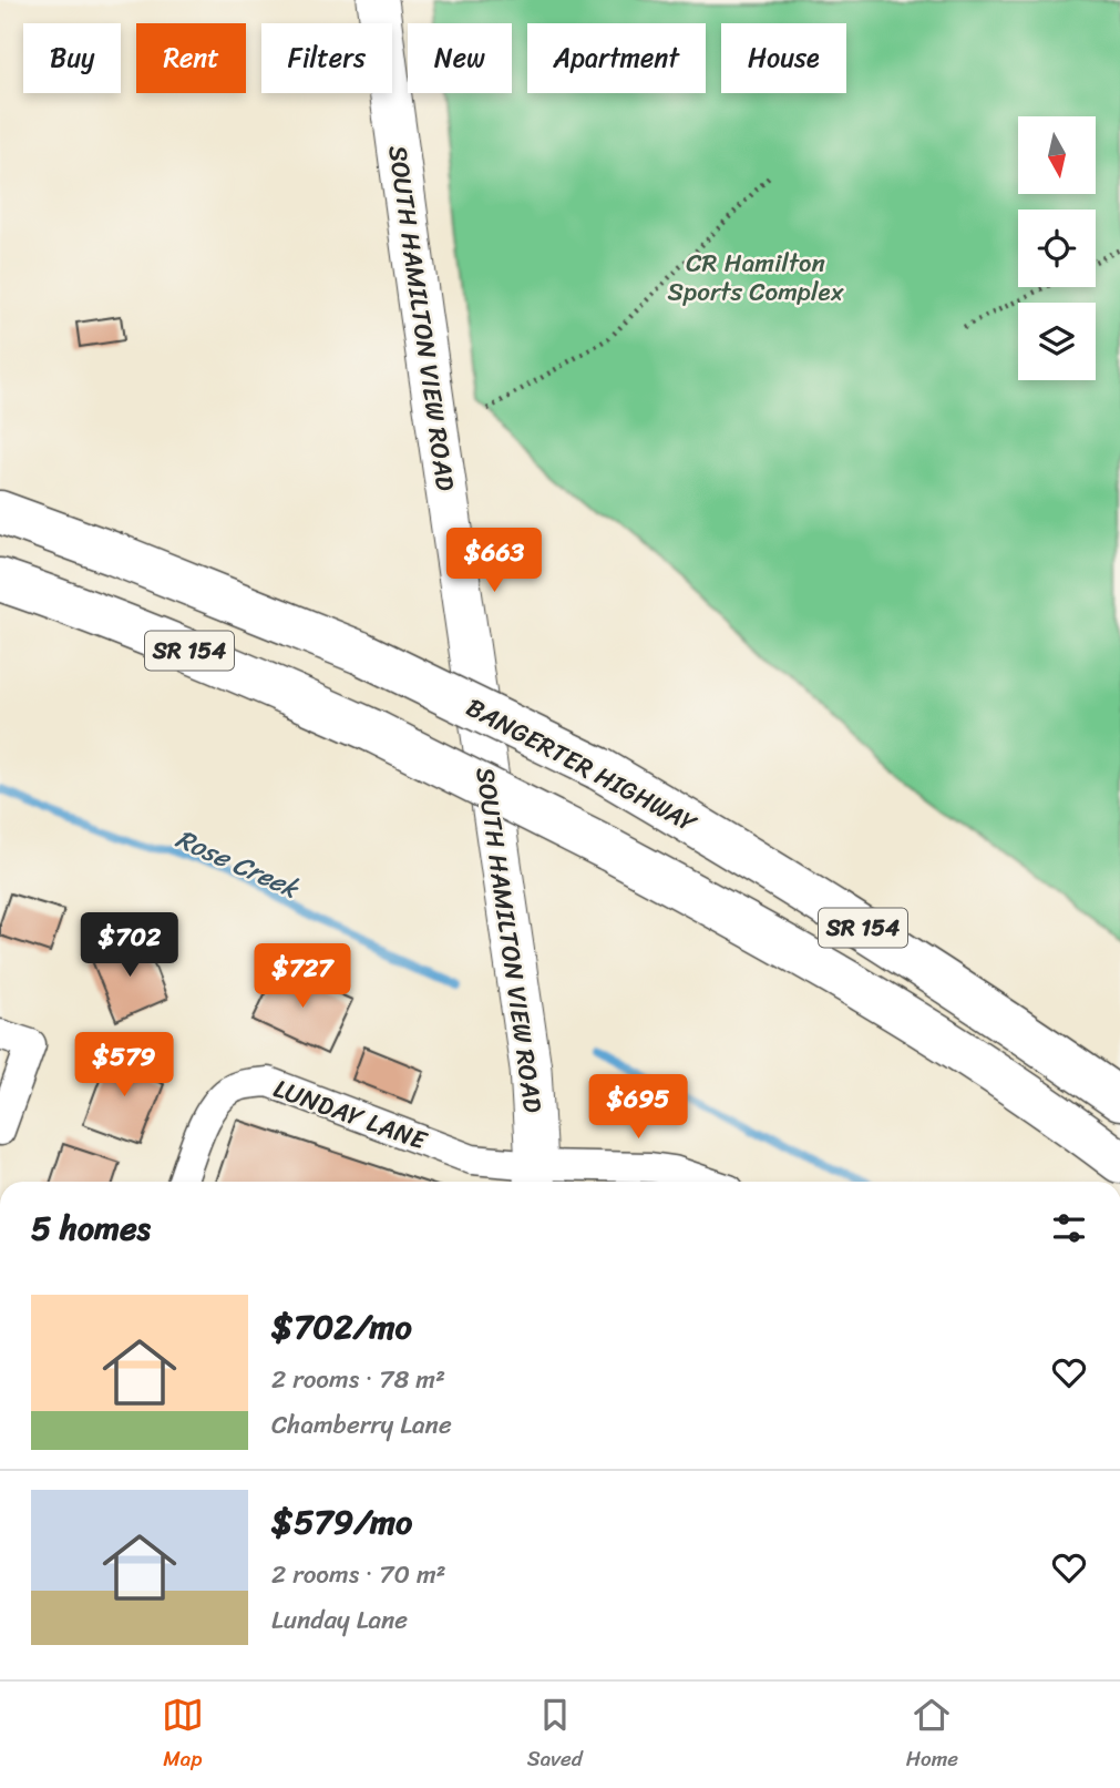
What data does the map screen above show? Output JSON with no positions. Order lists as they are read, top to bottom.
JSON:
{
  "streets": {
    "highway": ["SR 154", "BANGERTER HIGHWAY"],
    "street": ["SOUTH HAMILTON VIEW ROAD", "LUNDAY LANE"]
  },
  "crossings": [
    ["SOUTH HAMILTON VIEW ROAD", "LUNDAY LANE"]
  ],
  "water": ["Rose Creek"],
  "parks": ["CR Hamilton Sports Complex"],
  "north": "bottom",
  "page": {
    "chip": [
      "Buy",
      "Rent",
      "Filters",
      "New",
      "Apartment",
      "House"
    ],
    "price": [
      "$663",
      "$702",
      "$727",
      "$579",
      "$695"
    ],
    "heading": "5 homes",
    "list": [
      {
        "name": "$702/mo",
        "note": "2 rooms · 78 m² · Chamberry Lane"
      },
      {
        "name": "$579/mo",
        "note": "2 rooms · 70 m² · Lunday Lane"
      }
    ],
    "tabs": ["Map", "Saved", "Home"]
  }
}
